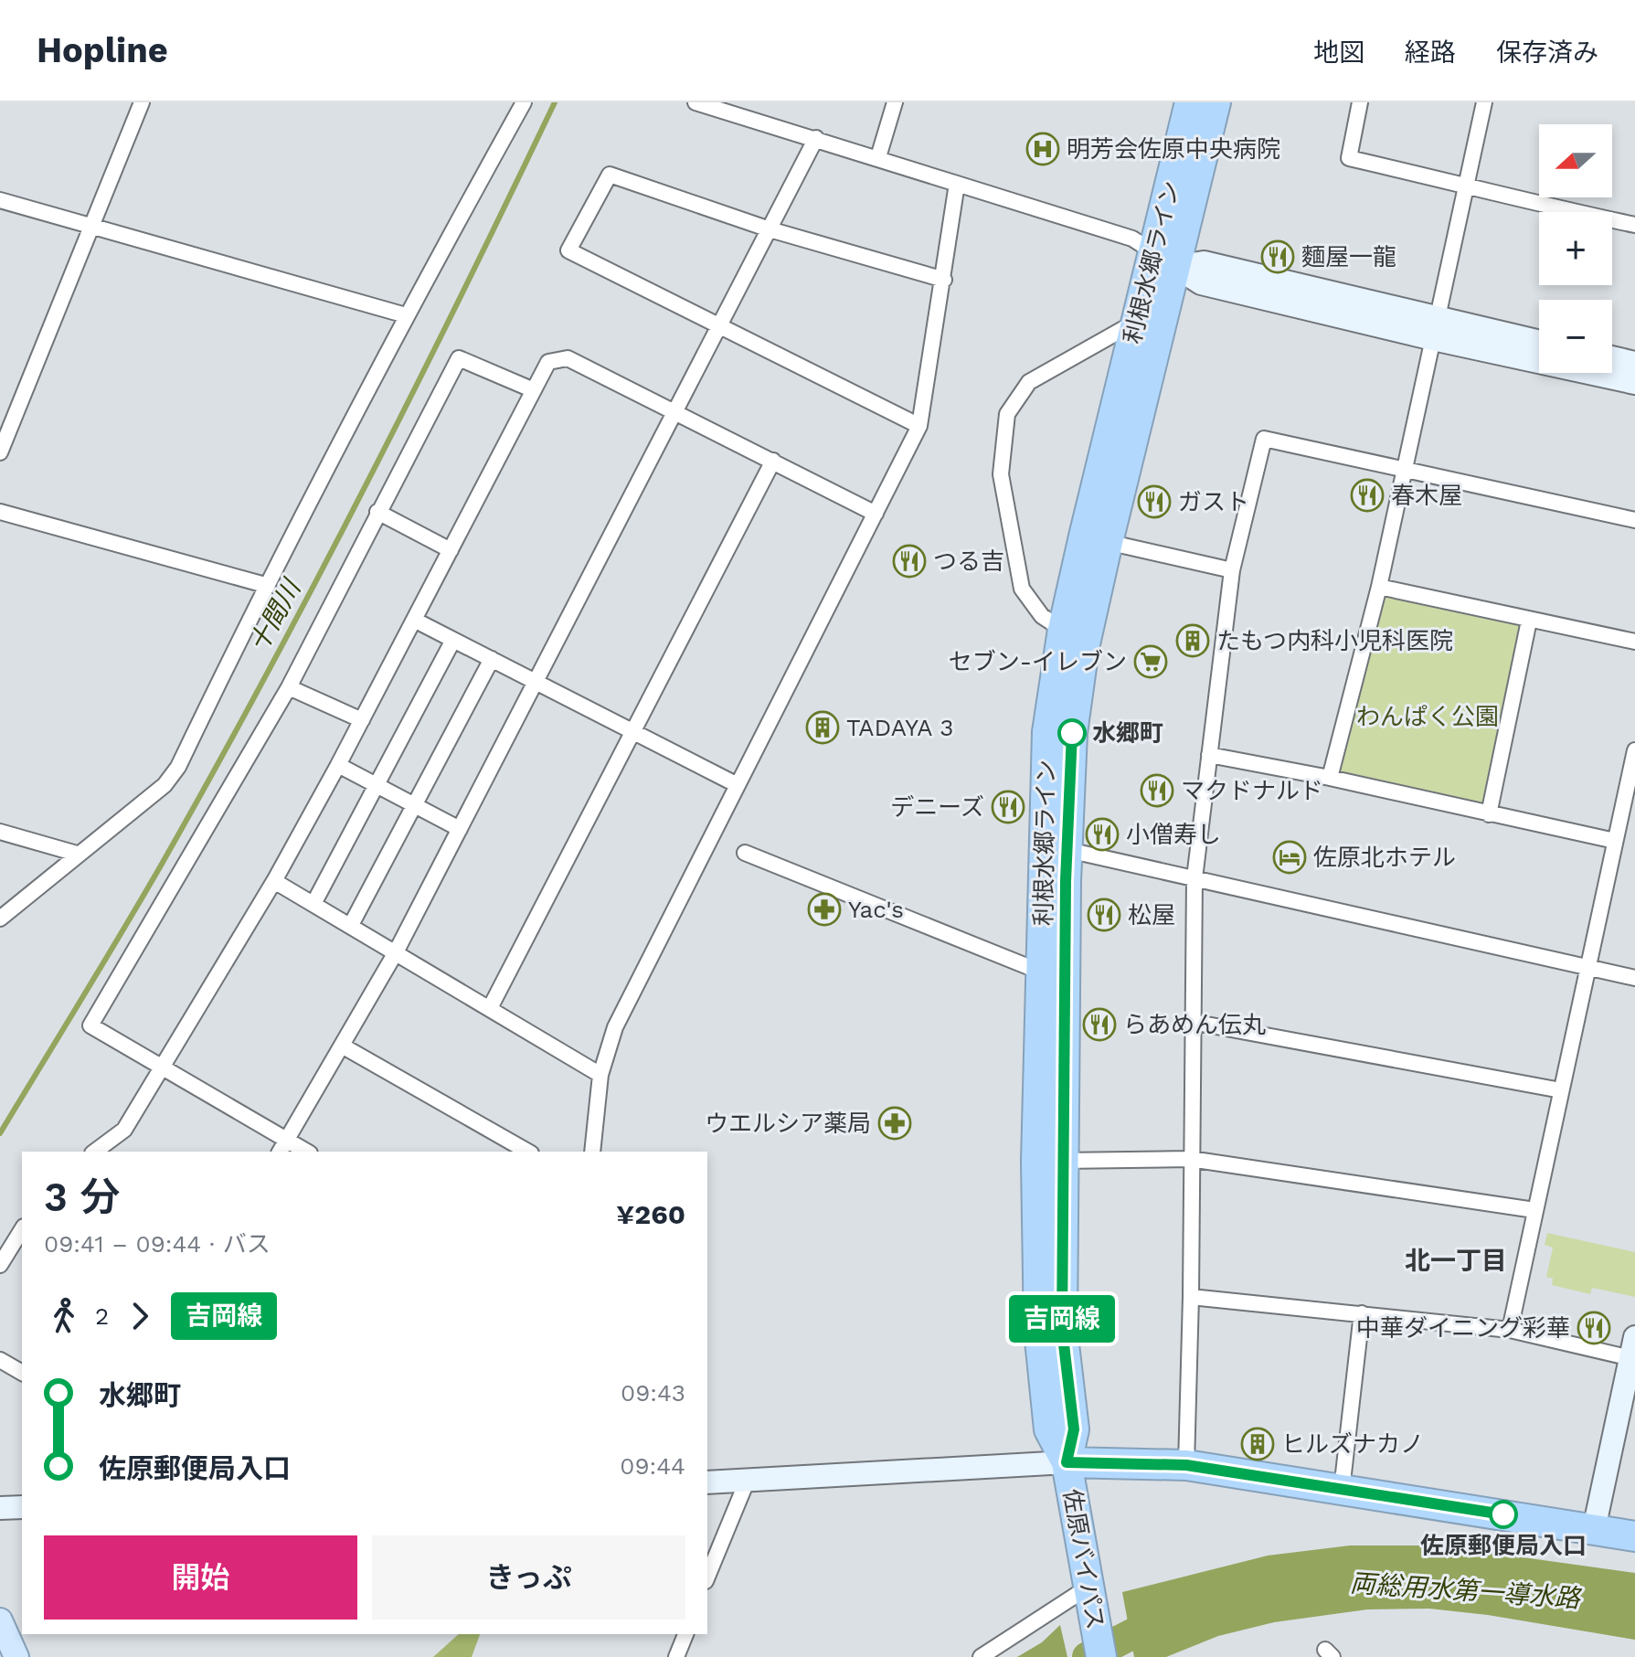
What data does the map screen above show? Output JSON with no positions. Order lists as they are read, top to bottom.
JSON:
{
  "streets": {
    "highway": ["利根水郷ライン", "佐原バイパス"]
  },
  "crossings": [
    ["利根水郷ライン", "佐原バイパス"]
  ],
  "districts": ["北一丁目"],
  "water": ["十間川", "両総用水第一導水路"],
  "parks": ["わんぱく公園"],
  "places": {
    "hospital": ["明芳会佐原中央病院"],
    "restaurant": [
      "麵屋一龍",
      "春木屋",
      "ガスト",
      "つる吉",
      "マクドナルド",
      "デニーズ",
      "小僧寿し",
      "松屋",
      "らあめん伝丸",
      "中華ダイニング彩華"
    ],
    "building": ["たもつ内科小児科医院", "TADAYA 3", "ヒルズナカノ"],
    "supermarket": ["セブン-イレブン"],
    "other": ["水郷町", "佐原郵便局入口"],
    "hotel": ["佐原北ホテル"],
    "pharmacy": ["Yac's", "ウエルシア薬局"]
  },
  "lines": ["bus line 吉岡線"],
  "north": "left",
  "page": {
    "header": "Hopline",
    "nav": ["地図", "経路", "保存済み"],
    "on_map": "吉岡線",
    "map_buttons": ["+", "−"],
    "heading": ["3 分", "09:41 – 09:44 · バス", "¥260"],
    "legs": ["2", "吉岡線"],
    "list": [
      {
        "name": "水郷町",
        "value": "09:43"
      },
      {
        "name": "佐原郵便局入口",
        "value": "09:44"
      }
    ],
    "buttons": ["開始", "きっぷ"]
  }
}
